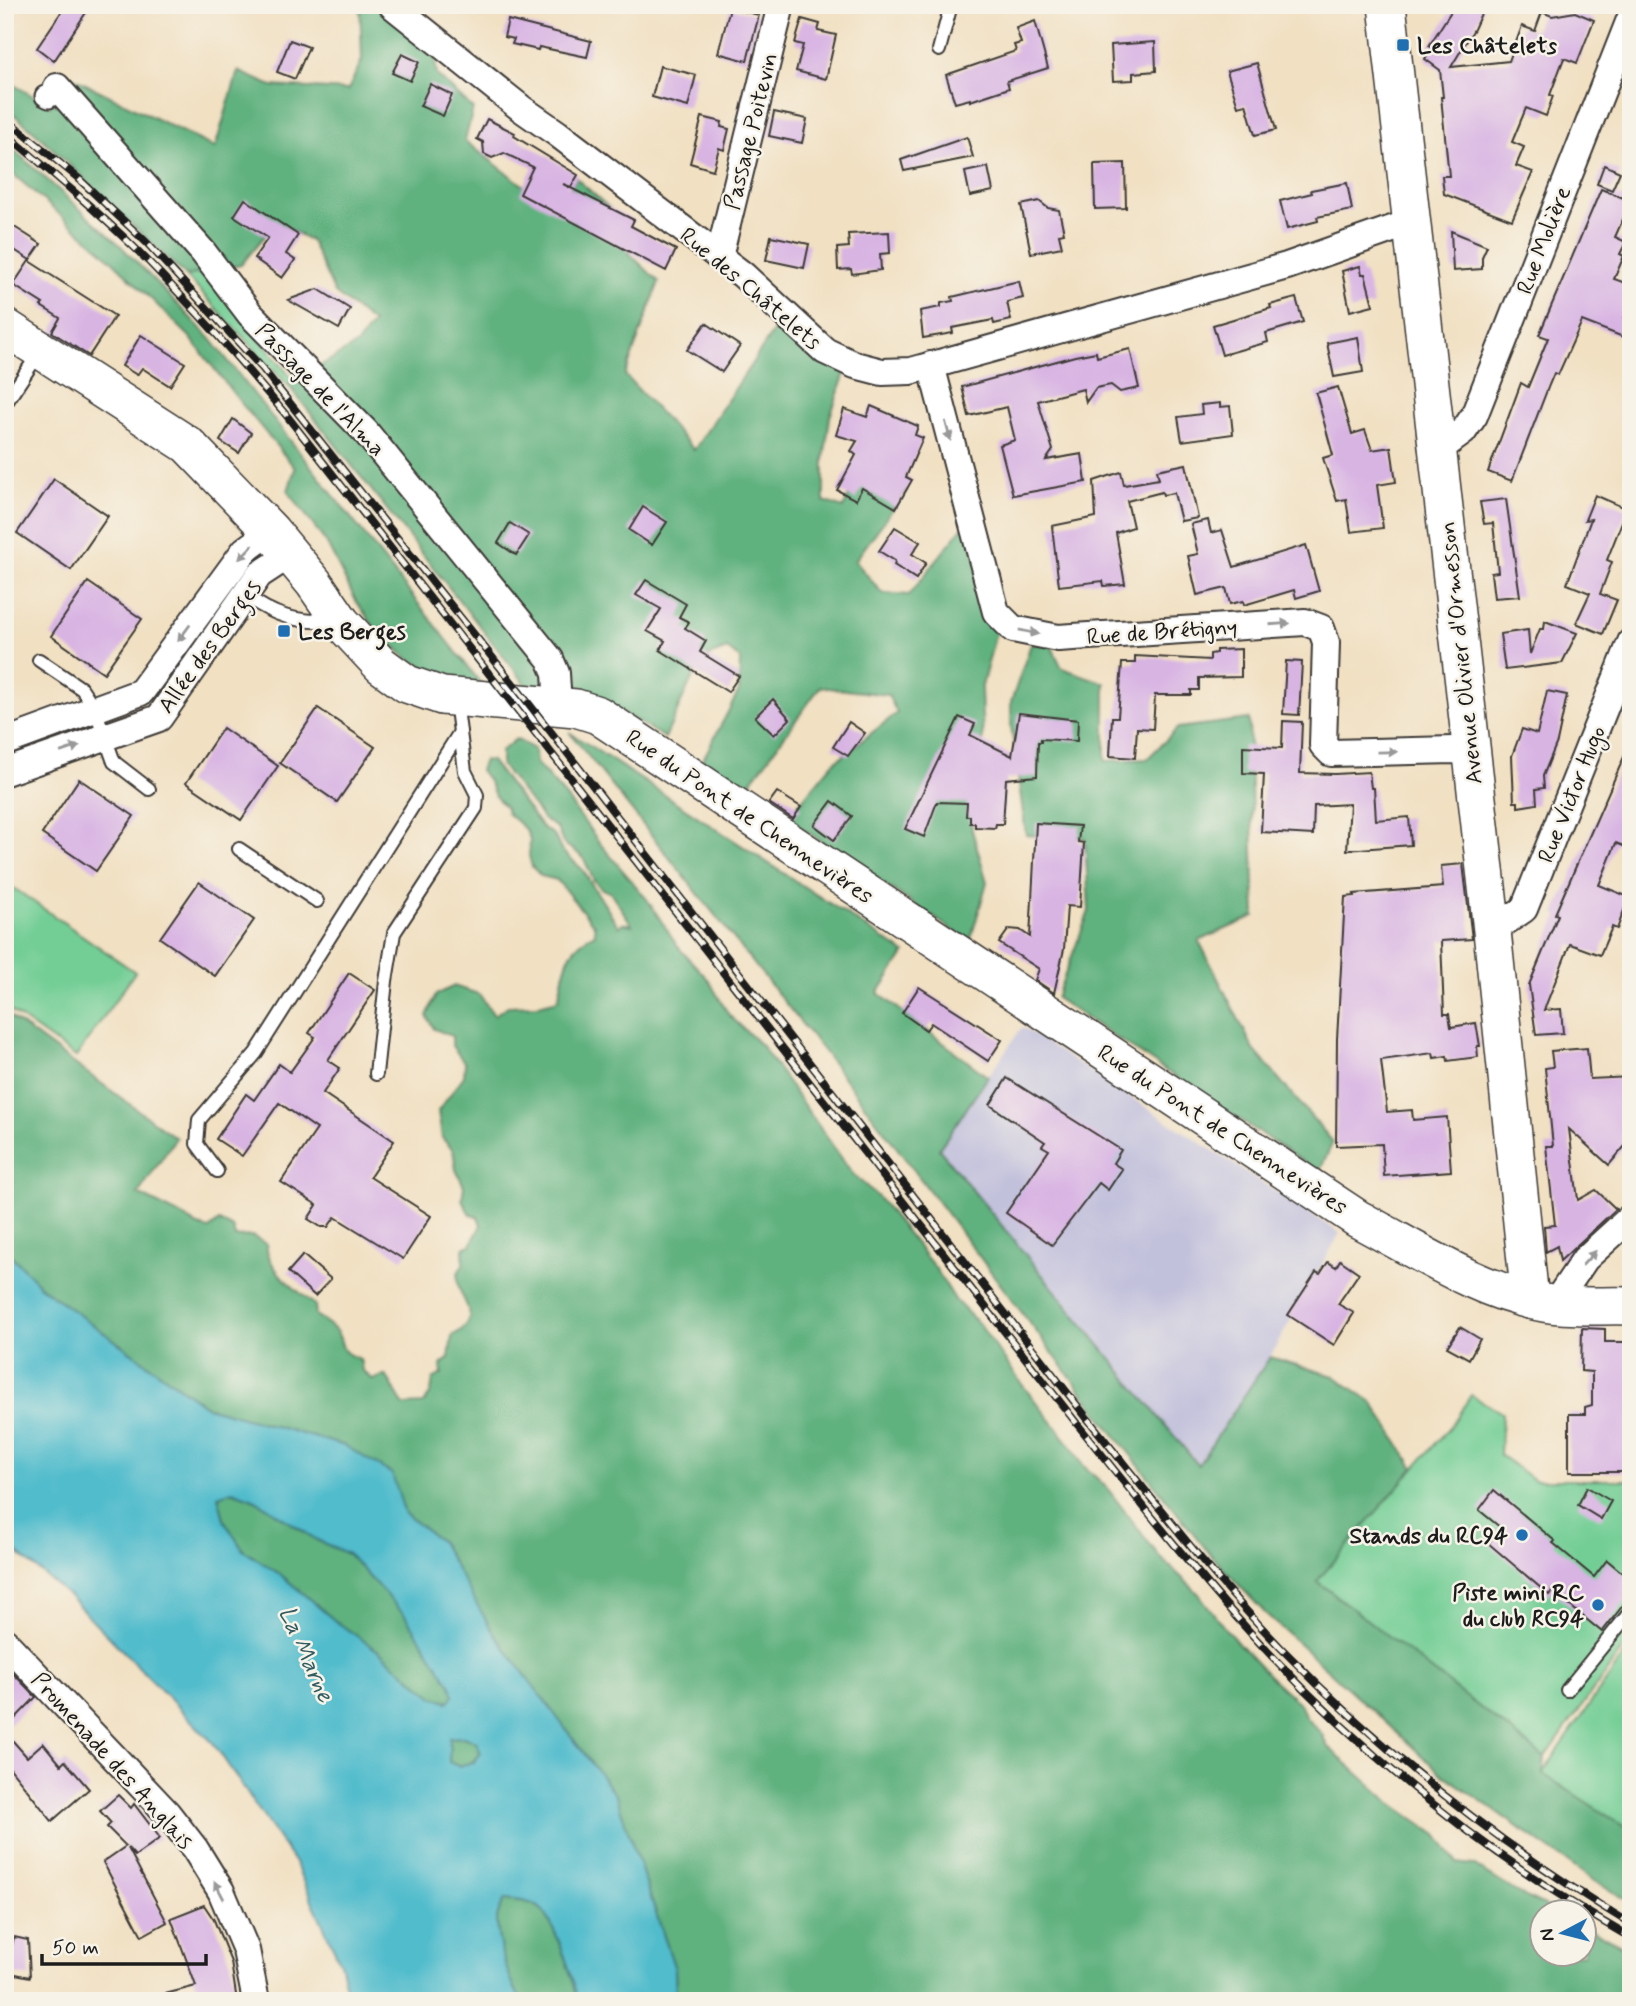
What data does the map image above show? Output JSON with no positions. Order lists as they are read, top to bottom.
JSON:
{
  "streets": {
    "main road": ["Avenue Olivier d'Ormesson", "Rue du Pont de Chennevières"],
    "street": [
      "Passage Poitevin",
      "Rue Molière",
      "Rue des Châtelets",
      "Passage de l'Alma",
      "Rue de Brétigny",
      "Allée des Berges",
      "Rue Victor Hugo",
      "Promenade des Anglais"
    ]
  },
  "crossings": [
    ["Passage Poitevin", "Rue des Châtelets"],
    ["Rue Molière", "Avenue Olivier d'Ormesson"],
    ["Rue des Châtelets", "Rue de Brétigny"],
    ["Rue des Châtelets", "Avenue Olivier d'Ormesson"],
    ["Passage de l'Alma", "Rue du Pont de Chennevières"],
    ["Rue de Brétigny", "Avenue Olivier d'Ormesson"],
    ["Allée des Berges", "Rue du Pont de Chennevières"],
    ["Avenue Olivier d'Ormesson", "Rue Victor Hugo"],
    ["Avenue Olivier d'Ormesson", "Rue du Pont de Chennevières"]
  ],
  "one_way": ["Promenade des Anglais"],
  "water": ["La Marne"],
  "places": {
    "transit": ["Les Châtelets", "Les Berges"],
    "other": ["Stands du RC94", "Piste mini RC du club RC94"]
  },
  "scale_bar": "50 m",
  "north": "left"
}
